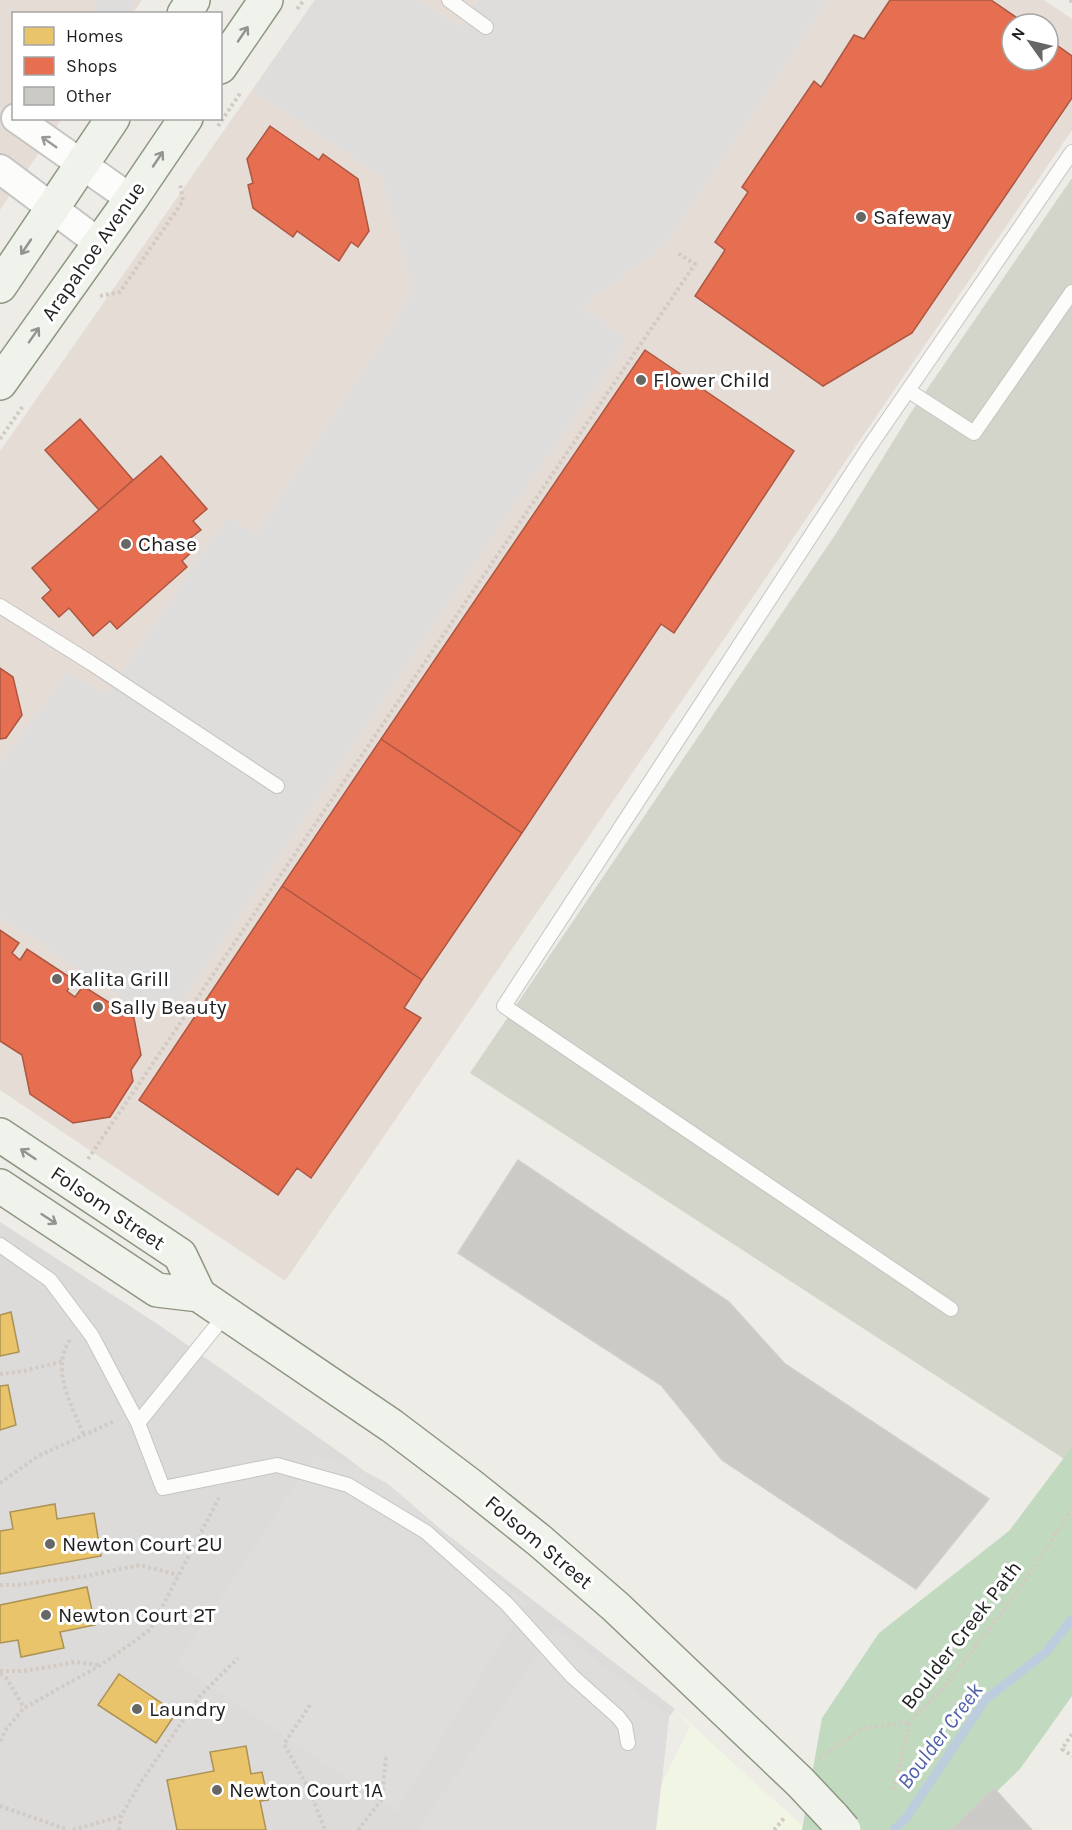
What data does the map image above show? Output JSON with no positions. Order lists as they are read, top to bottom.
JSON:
{
  "streets": {
    "main road": ["Arapahoe Avenue", "Folsom Street"],
    "path": ["Boulder Creek Path"]
  },
  "water": ["Boulder Creek"],
  "places": [
    "Safeway",
    "Flower Child",
    "Chase",
    "Kalita Grill",
    "Sally Beauty",
    "Newton Court 2U",
    "Newton Court 2T",
    "Laundry",
    "Newton Court 1A"
  ],
  "legend": ["Homes", "Shops", "Other"],
  "north": "top left"
}
